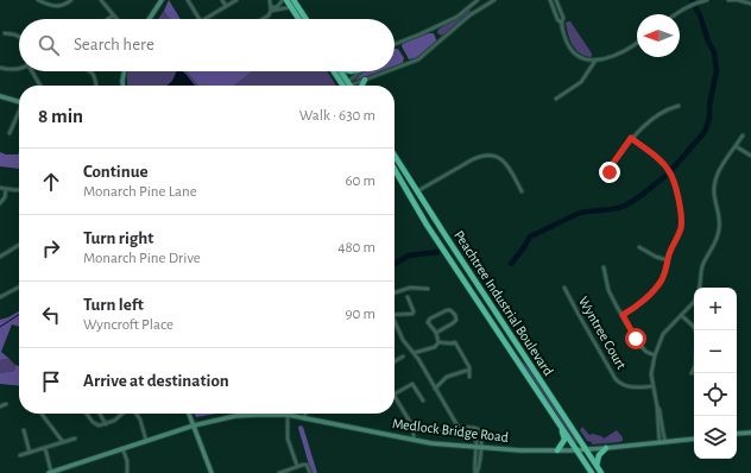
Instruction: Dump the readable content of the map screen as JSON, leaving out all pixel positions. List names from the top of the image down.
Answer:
{
  "streets": {
    "highway": ["Peachtree Industrial Boulevard"],
    "main road": ["Medlock Bridge Road"],
    "street": ["Wyntree Court"]
  },
  "crossings": [
    ["Peachtree Industrial Boulevard", "Medlock Bridge Road"]
  ],
  "north": "left",
  "page": {
    "search": "Search here",
    "heading": ["8 min", "Walk · 630 m"],
    "list": [
      ["Continue", "Monarch Pine Lane", "60 m"],
      ["Turn right", "Monarch Pine Drive", "480 m"],
      ["Turn left", "Wyncroft Place", "90 m"],
      "Arrive at destination"
    ],
    "map_buttons": ["+", "−"]
  }
}
